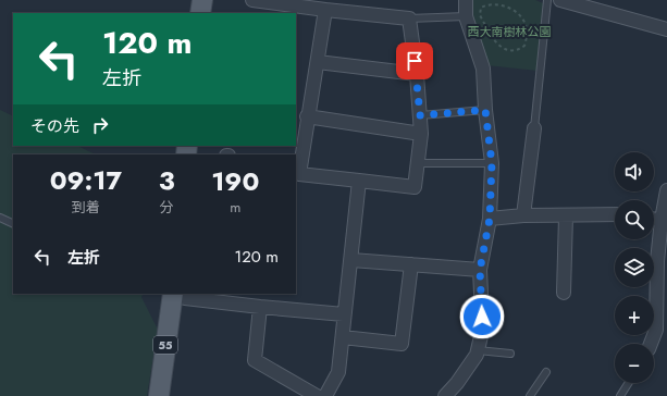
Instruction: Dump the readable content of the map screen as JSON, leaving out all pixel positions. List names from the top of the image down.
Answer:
{
  "streets": {
    "main road": ["55"]
  },
  "parks": ["西大南樹林公園"],
  "page": {
    "turn": ["120 m", "左折"],
    "then": "その先",
    "map_buttons": ["+", "−"],
    "eta": [
      "09:17",
      "到着",
      "3",
      "分",
      "190",
      "m"
    ],
    "list": [
      {
        "name": "左折",
        "value": "120 m"
      }
    ]
  }
}
